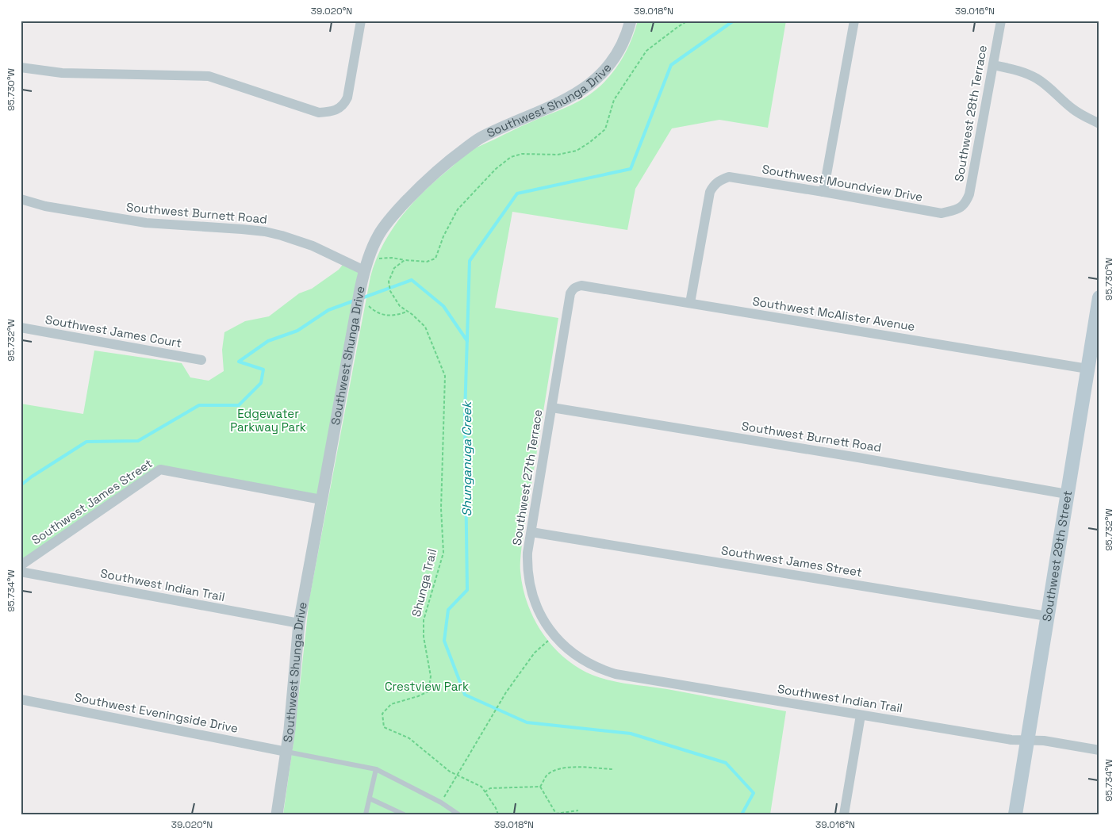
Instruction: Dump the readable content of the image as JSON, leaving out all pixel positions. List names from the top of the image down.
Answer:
{
  "streets": {
    "main road": ["Southwest 29th Street"],
    "street": [
      "Southwest Shunga Drive",
      "Southwest 28th Terrace",
      "Southwest Moundview Drive",
      "Southwest Burnett Road",
      "Southwest McAlister Avenue",
      "Southwest James Court",
      "Southwest 27th Terrace",
      "Southwest James Street",
      "Southwest Indian Trail",
      "Southwest Eveningside Drive"
    ],
    "path": ["Shunga Trail"]
  },
  "crossings": [
    ["Southwest Shunga Drive", "Southwest Burnett Road"],
    ["Southwest Shunga Drive", "Southwest James Street"],
    ["Southwest Shunga Drive", "Southwest Indian Trail"],
    ["Southwest Shunga Drive", "Southwest Eveningside Drive"],
    ["Southwest 28th Terrace", "Southwest Moundview Drive"],
    ["Southwest Moundview Drive", "Southwest McAlister Avenue"],
    ["Southwest Burnett Road", "Southwest 27th Terrace"],
    ["Southwest Burnett Road", "Southwest 29th Street"],
    ["Southwest McAlister Avenue", "Southwest 27th Terrace"],
    ["Southwest McAlister Avenue", "Southwest 29th Street"],
    ["Southwest 27th Terrace", "Southwest James Street"],
    ["Southwest 27th Terrace", "Southwest Indian Trail"],
    ["Southwest James Street", "Southwest 29th Street"],
    ["Southwest 29th Street", "Southwest Indian Trail"]
  ],
  "water": ["Shunganuga Creek"],
  "parks": ["Edgewater Parkway Park", "Crestview Park"],
  "coordinates": [
    "39.020°N",
    "39.018°N",
    "39.016°N",
    "95.730°W",
    "95.732°W",
    "95.734°W"
  ]
}
